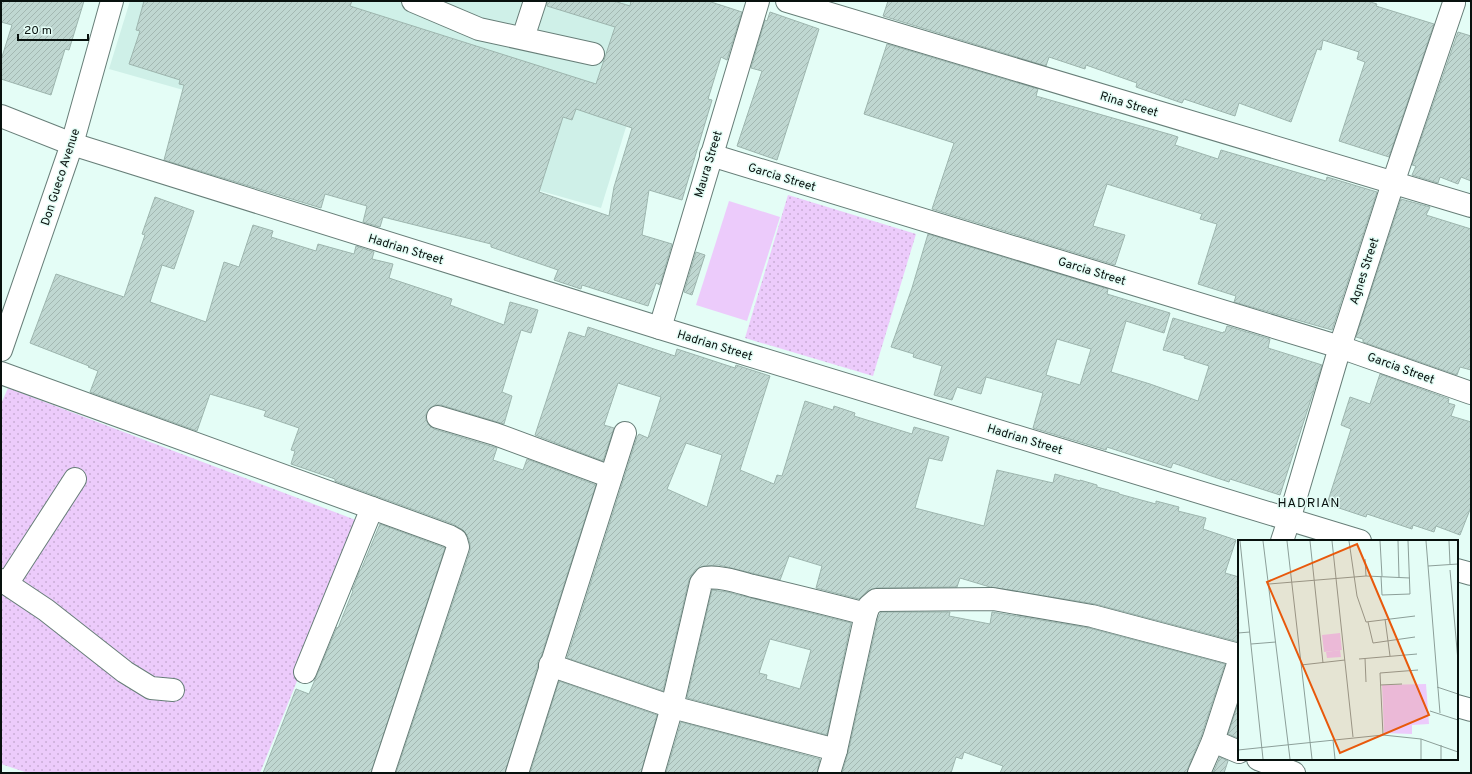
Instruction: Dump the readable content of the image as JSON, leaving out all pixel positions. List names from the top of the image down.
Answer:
{
  "streets": {
    "street": [
      "Rina Street",
      "Maura Street",
      "Don Gueco Avenue",
      "Garcia Street",
      "Hadrian Street",
      "Agnes Street"
    ]
  },
  "crossings": [
    ["Rina Street", "Agnes Street"],
    ["Maura Street", "Garcia Street"],
    ["Maura Street", "Hadrian Street"],
    ["Don Gueco Avenue", "Hadrian Street"],
    ["Garcia Street", "Agnes Street"],
    ["Hadrian Street", "Agnes Street"]
  ],
  "districts": ["HADRIAN"],
  "scale_bar": "20 m"
}
